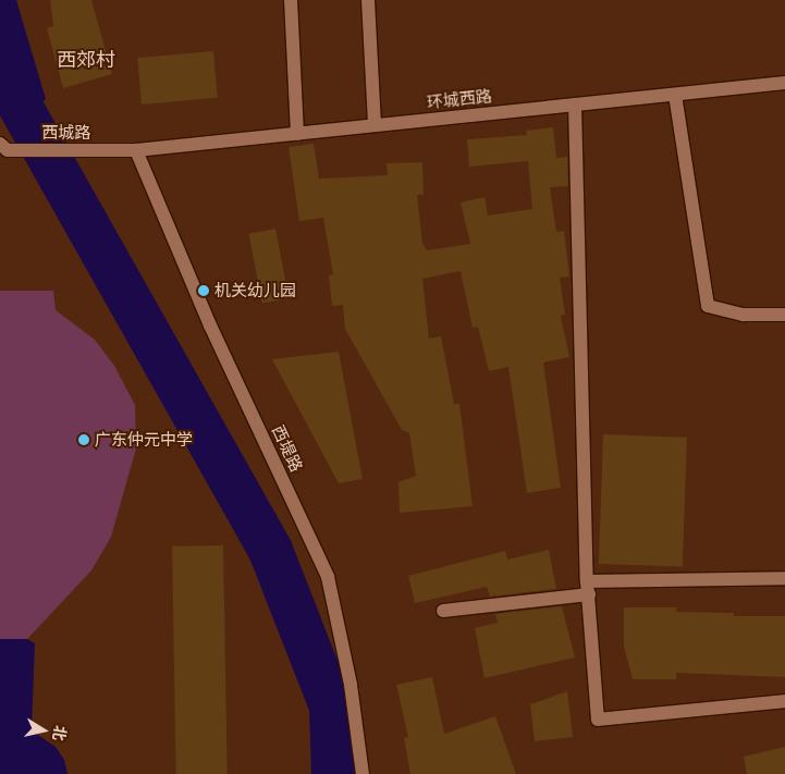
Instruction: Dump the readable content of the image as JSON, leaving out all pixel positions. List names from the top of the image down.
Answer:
{
  "streets": {
    "street": ["环城西路", "西城路", "西堤路"]
  },
  "crossings": [
    ["环城西路", "西城路"],
    ["环城西路", "西堤路"],
    ["西城路", "西堤路"]
  ],
  "districts": ["西郊村"],
  "places": ["机关幼儿园", "广东仲元中学"],
  "north": "right"
}
